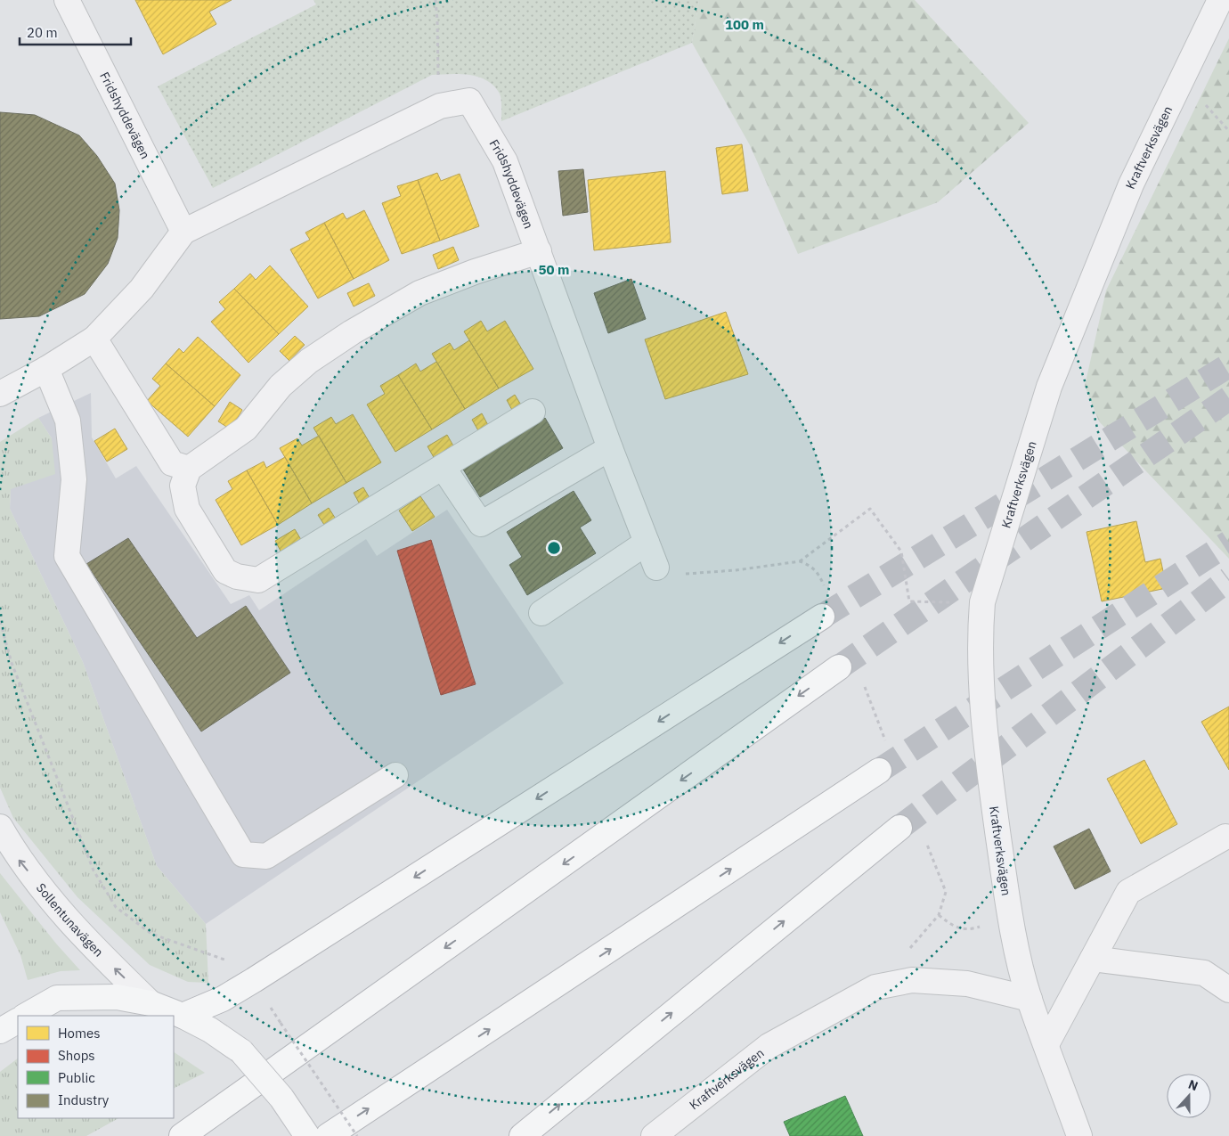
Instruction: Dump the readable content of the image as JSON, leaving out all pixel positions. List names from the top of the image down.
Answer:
{
  "streets": {
    "street": ["Fridshyddevägen", "Kraftverksvägen", "Sollentunavägen"]
  },
  "one_way": ["Sollentunavägen"],
  "legend": [
    "Homes",
    "Shops",
    "Public",
    "Industry"
  ],
  "scale_bar": "20 m",
  "north": "top",
  "rings": ["100 m", "50 m"]
}
